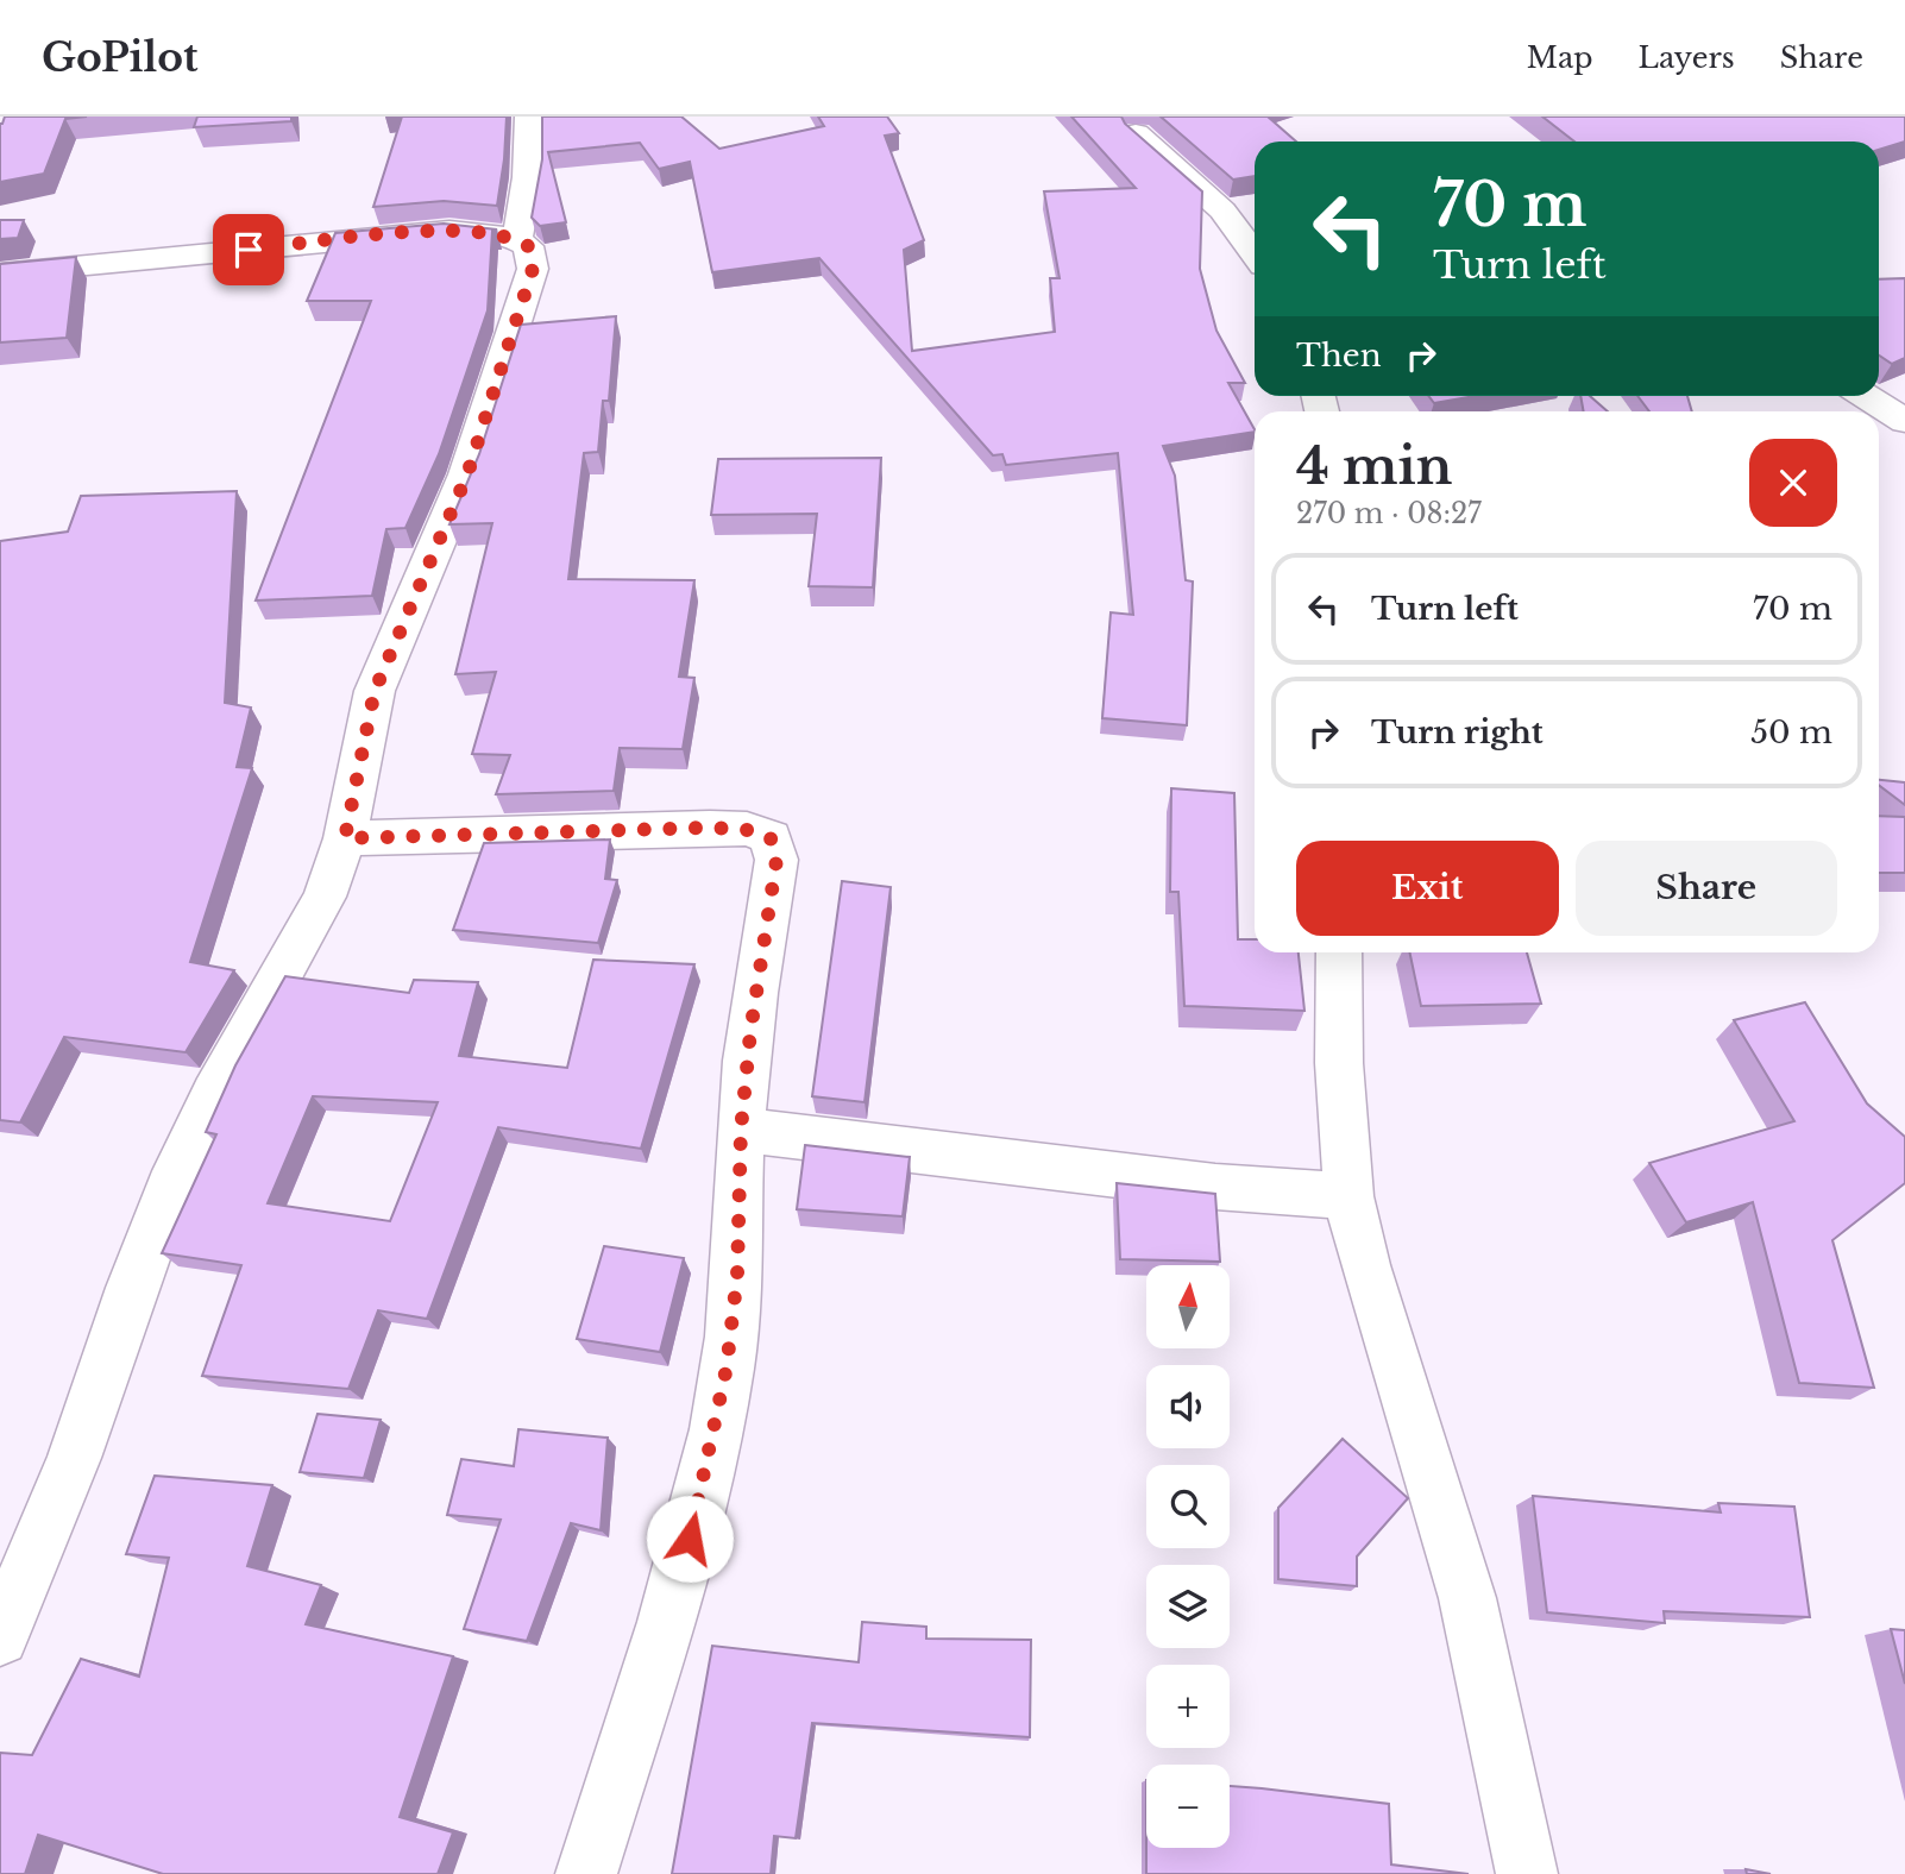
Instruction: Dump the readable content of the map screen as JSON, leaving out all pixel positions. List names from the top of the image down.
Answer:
{
  "north": "top",
  "page": {
    "header": "GoPilot",
    "nav": ["Map", "Layers", "Share"],
    "turn": ["70 m", "Turn left"],
    "then": "Then",
    "heading": ["4 min", "270 m · 08:27"],
    "list": [
      {
        "name": "Turn left",
        "value": "70 m"
      },
      {
        "name": "Turn right",
        "value": "50 m"
      }
    ],
    "buttons": ["Exit", "Share"],
    "map_buttons": ["+", "−"]
  }
}
